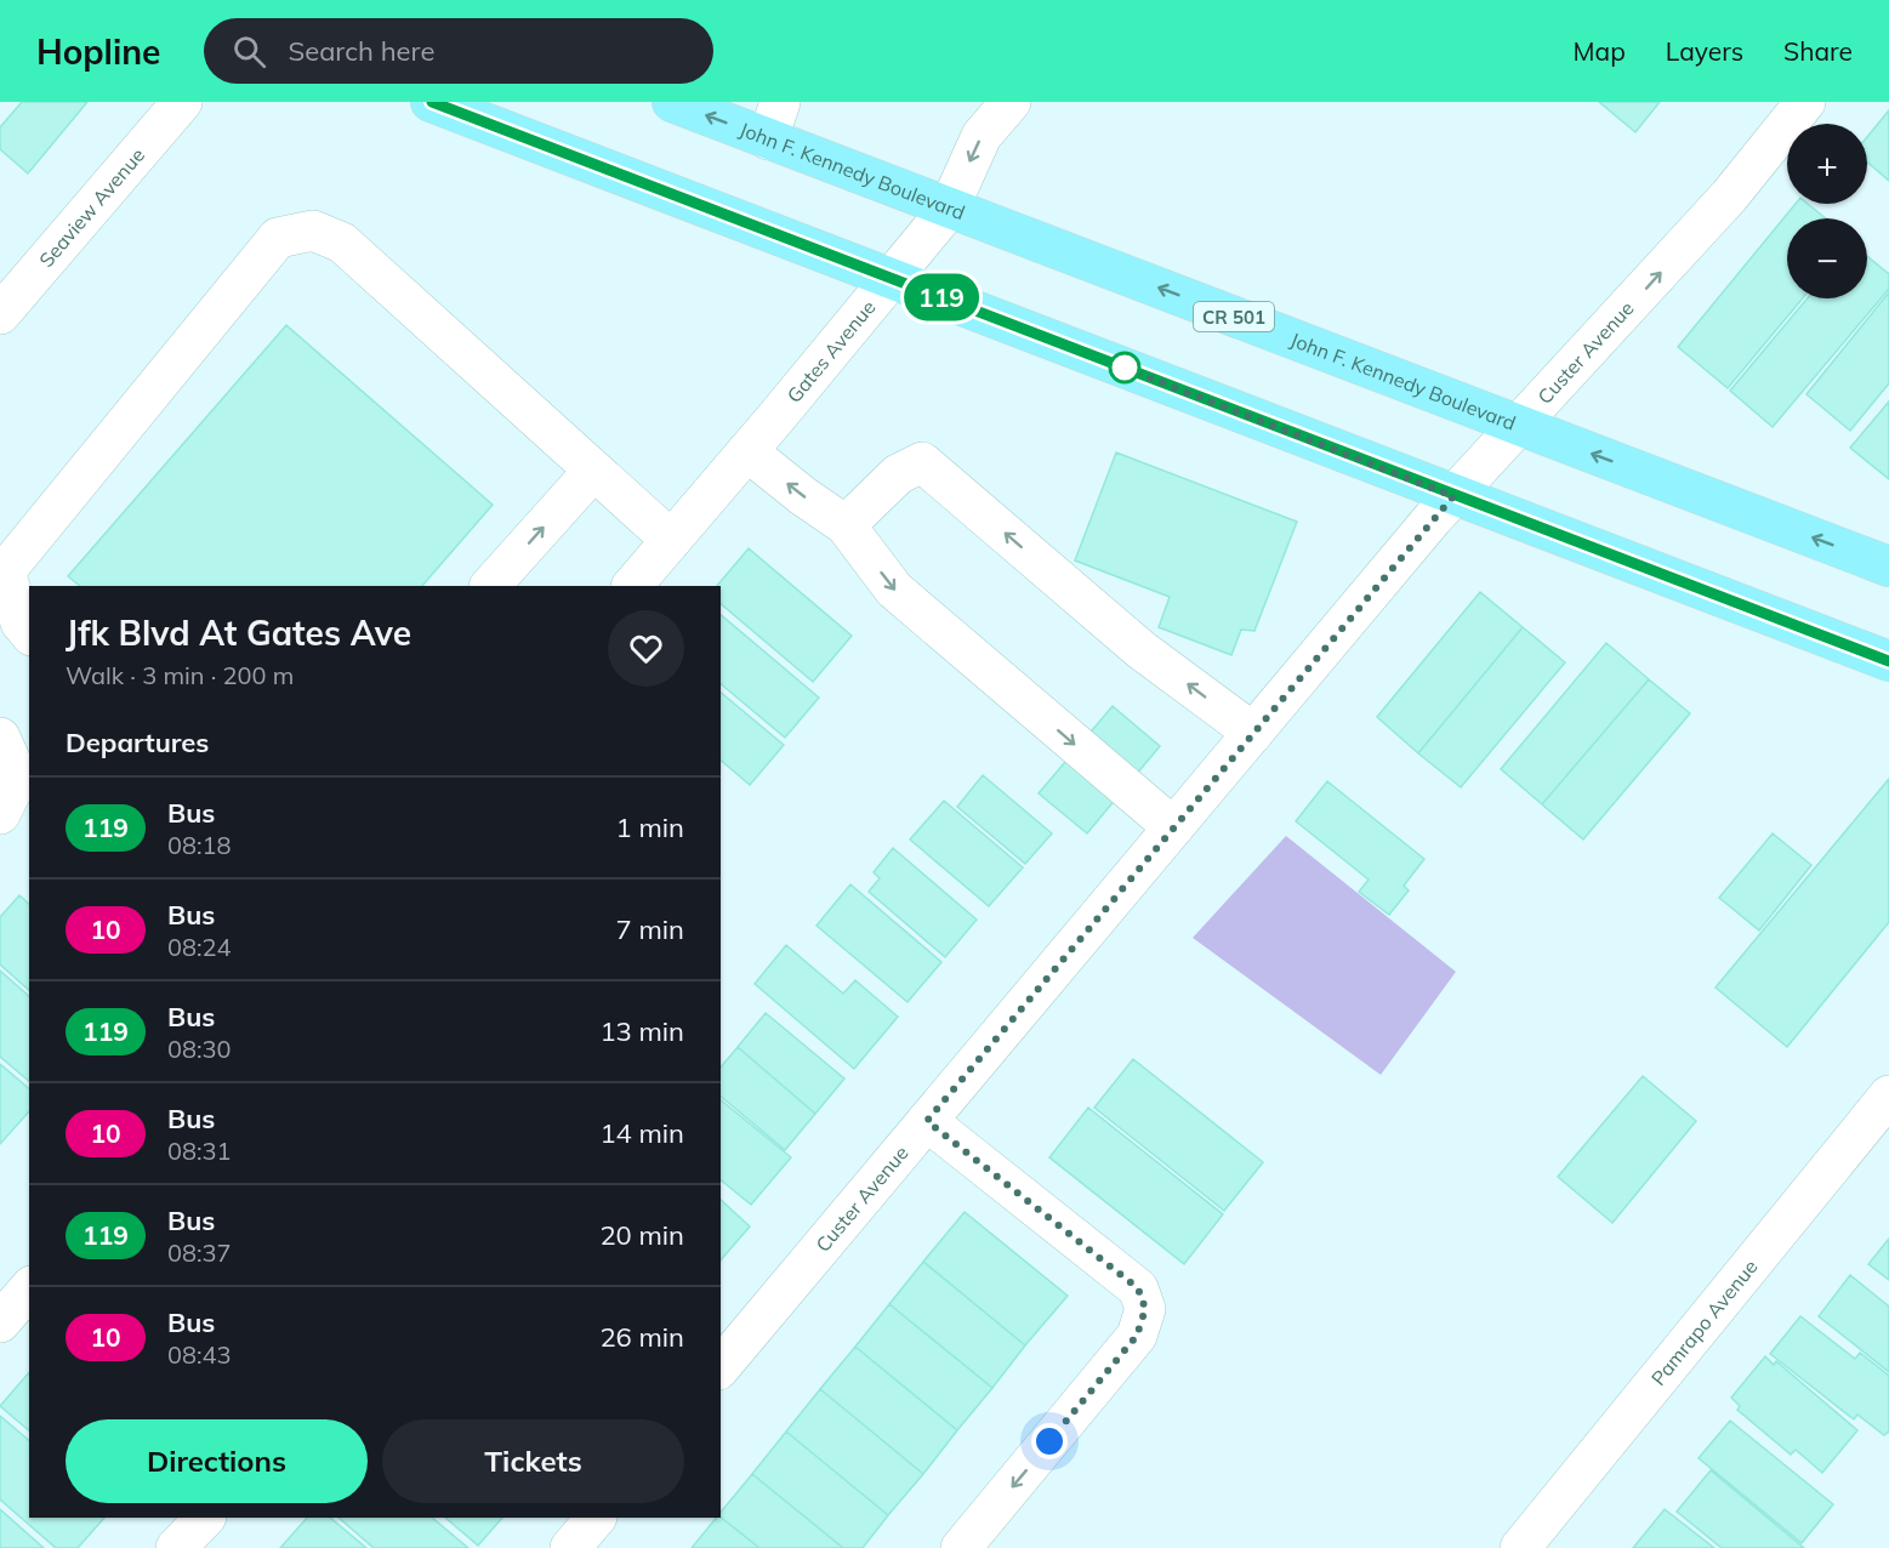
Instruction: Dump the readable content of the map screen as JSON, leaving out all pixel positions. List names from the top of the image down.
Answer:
{
  "streets": {
    "main road": ["John F. Kennedy Boulevard", "CR 501"],
    "street": [
      "Seaview Avenue",
      "Gates Avenue",
      "Custer Avenue",
      "Pamrapo Avenue"
    ]
  },
  "crossings": [
    ["John F. Kennedy Boulevard", "Gates Avenue"],
    ["John F. Kennedy Boulevard", "Custer Avenue"]
  ],
  "lines": ["bus line 119"],
  "page": {
    "header": "Hopline",
    "search": "Search here",
    "nav": ["Map", "Layers", "Share"],
    "on_map": "119",
    "map_buttons": ["+", "−"],
    "heading": [
      ["Jfk Blvd At Gates Ave", "Walk · 3 min · 200 m"],
      "Departures"
    ],
    "list": [
      {
        "mark": "119",
        "name": "Bus",
        "note": "08:18",
        "value": "1 min"
      },
      {
        "mark": "10",
        "name": "Bus",
        "note": "08:24",
        "value": "7 min"
      },
      {
        "mark": "119",
        "name": "Bus",
        "note": "08:30",
        "value": "13 min"
      },
      {
        "mark": "10",
        "name": "Bus",
        "note": "08:31",
        "value": "14 min"
      },
      {
        "mark": "119",
        "name": "Bus",
        "note": "08:37",
        "value": "20 min"
      },
      {
        "mark": "10",
        "name": "Bus",
        "note": "08:43",
        "value": "26 min"
      }
    ],
    "buttons": ["Directions", "Tickets"]
  }
}
